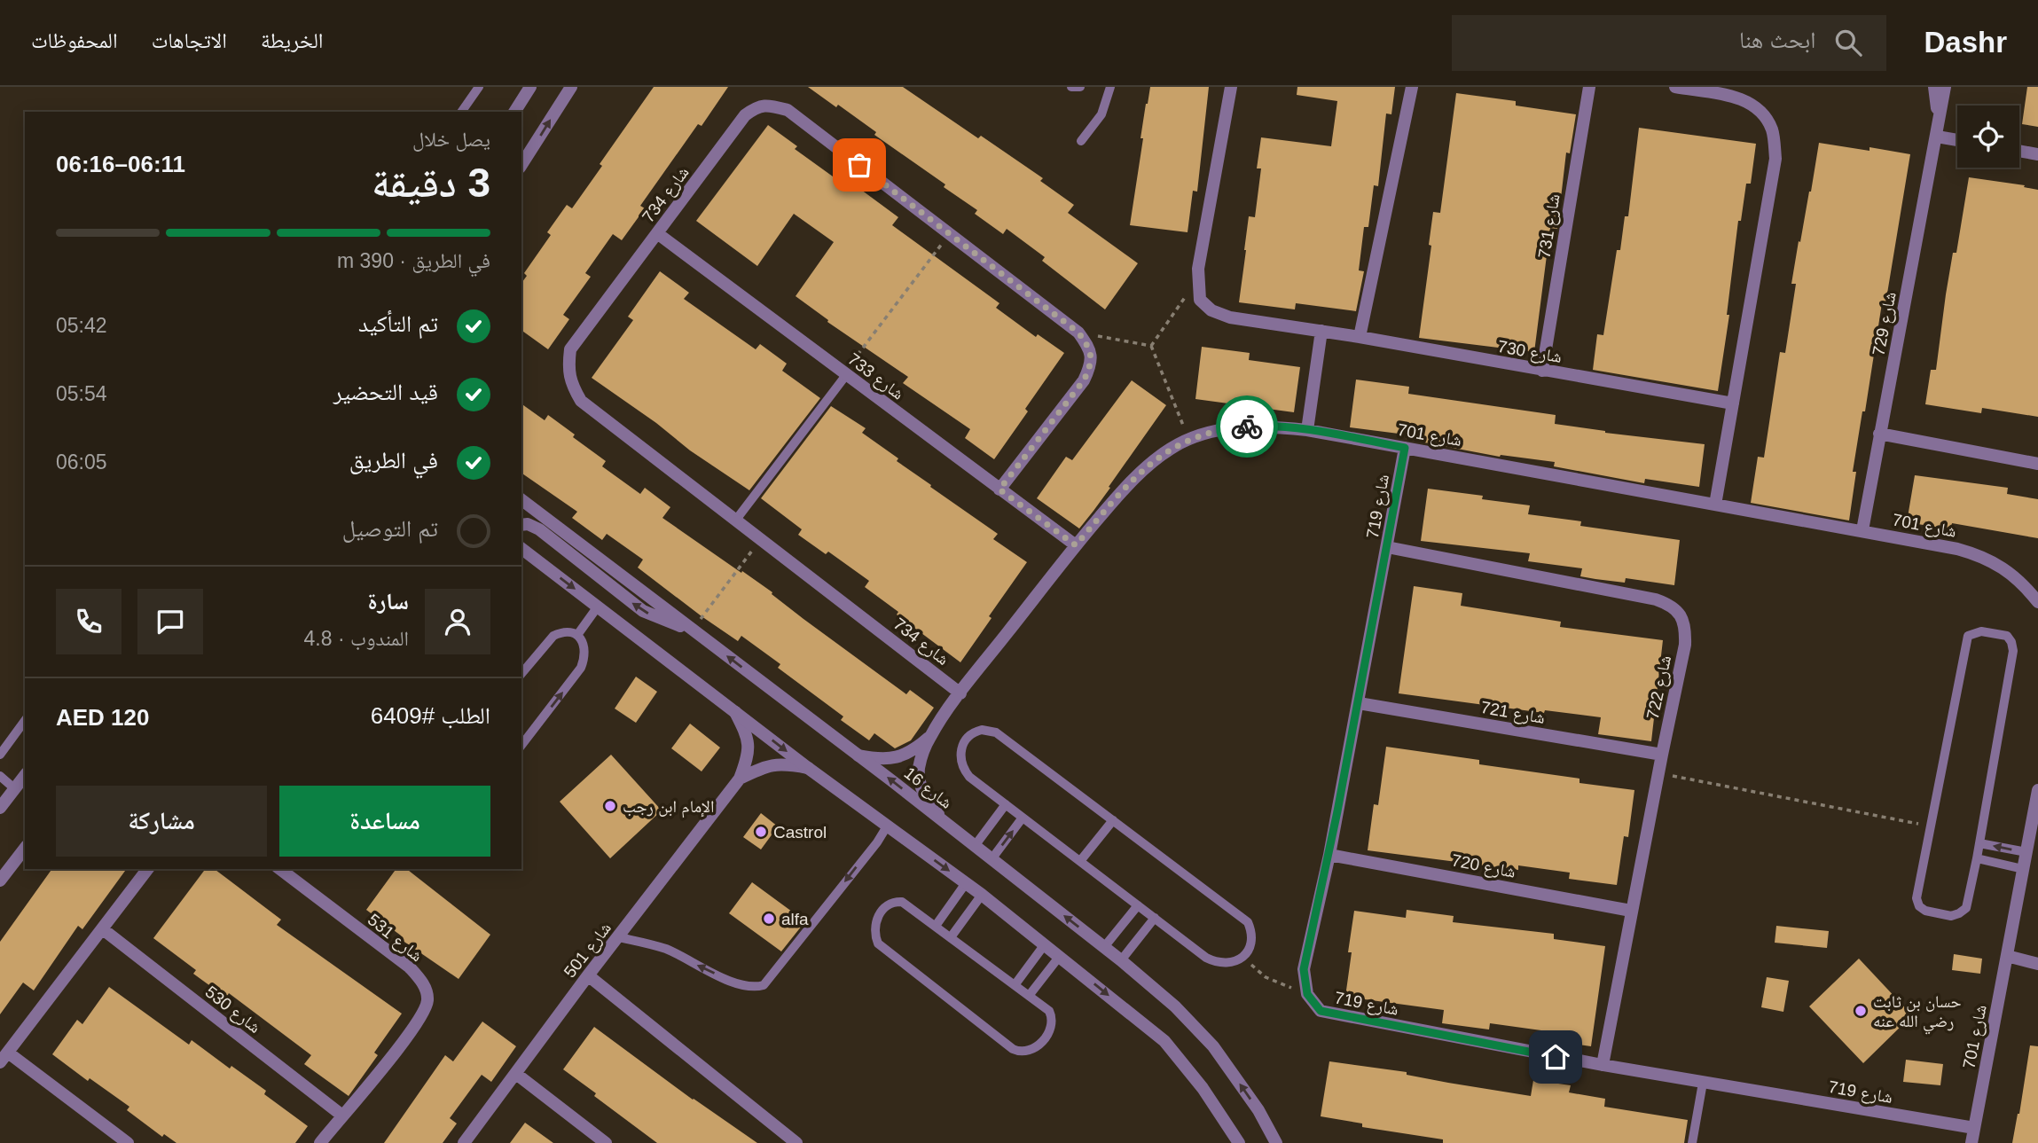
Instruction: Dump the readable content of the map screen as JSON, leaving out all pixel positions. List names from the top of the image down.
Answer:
{
  "streets": {
    "street": [
      "شارع 734",
      "شارع 731",
      "شارع 729",
      "شارع 730",
      "شارع 733",
      "شارع 701",
      "شارع 719",
      "شارع 722",
      "شارع 721",
      "شارع 16",
      "شارع 720",
      "شارع 531",
      "شارع 501",
      "شارع 530"
    ]
  },
  "crossings": [
    ["شارع 734", "شارع 733"],
    ["شارع 734", "شارع 701"],
    ["شارع 731", "شارع 730"],
    ["شارع 729", "شارع 701"],
    ["شارع 733", "شارع 701"],
    ["شارع 701", "شارع 719"],
    ["شارع 701", "شارع 16"],
    ["شارع 719", "شارع 722"],
    ["شارع 719", "شارع 721"],
    ["شارع 719", "شارع 720"],
    ["شارع 722", "شارع 721"],
    ["شارع 722", "شارع 720"],
    ["شارع 531", "شارع 530"]
  ],
  "places": [
    "الإمام ابن رجب",
    "Castrol",
    "alfa",
    "حسان بن ثابت رضي الله عنه"
  ],
  "page": {
    "header": "Dashr",
    "search": "ابحث هنا",
    "nav": ["الخريطة", "الاتجاهات", "المحفوظات"],
    "heading": ["3 دقيقة", "يصل خلال", "06:11–06:16"],
    "panel": [
      "سارة",
      "المندوب · 4.8",
      "الطلب #6409",
      "AED 120"
    ],
    "bar": "في الطريق · 390 m",
    "list": [
      ["تم التأكيد", "05:42"],
      ["قيد التحضير", "05:54"],
      ["في الطريق", "06:05"],
      "تم التوصيل"
    ],
    "buttons": ["مساعدة", "مشاركة"]
  }
}
